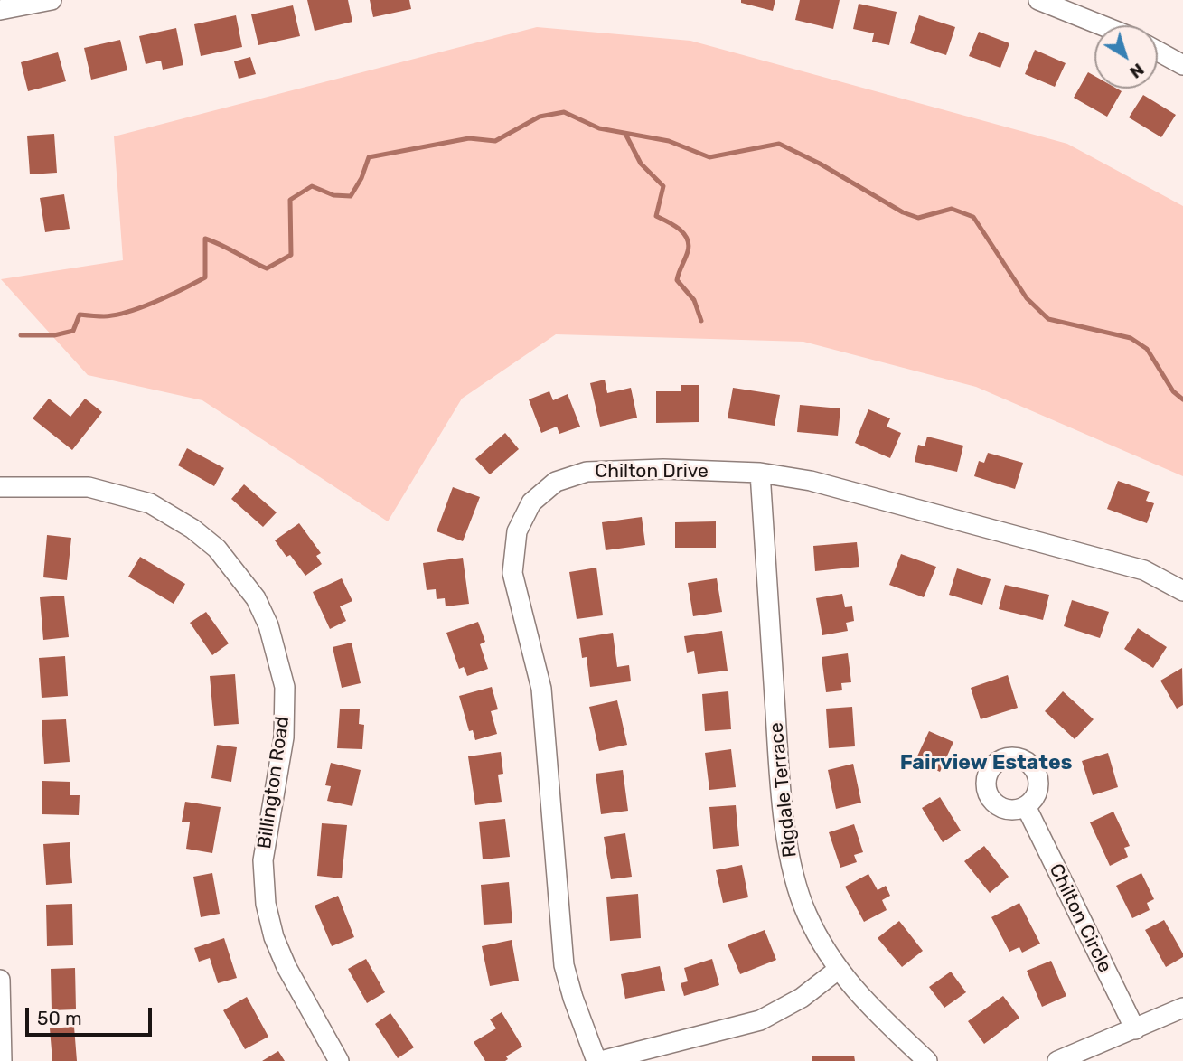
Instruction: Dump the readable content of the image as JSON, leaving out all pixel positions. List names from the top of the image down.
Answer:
{
  "streets": {
    "street": [
      "Chilton Drive",
      "Billington Road",
      "Rigdale Terrace",
      "Chilton Circle"
    ]
  },
  "crossings": [
    ["Chilton Drive", "Rigdale Terrace"]
  ],
  "districts": ["Fairview Estates"],
  "scale_bar": "50 m",
  "north": "bottom right"
}
